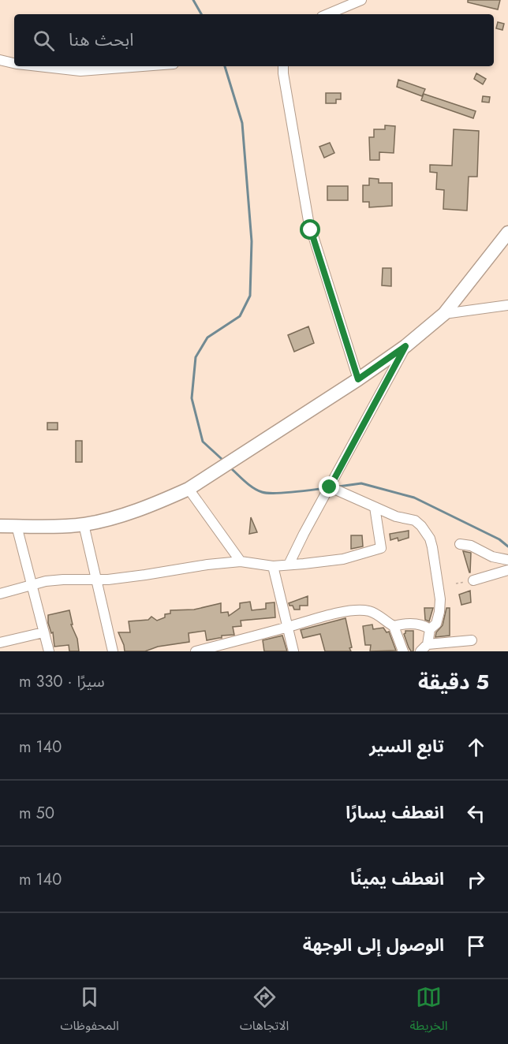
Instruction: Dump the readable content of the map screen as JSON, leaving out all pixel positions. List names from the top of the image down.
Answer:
{
  "page": {
    "search": "ابحث هنا",
    "heading": ["5 دقيقة", "سيرًا · 330 m"],
    "list": [
      ["تابع السير", "140 m"],
      ["انعطف يسارًا", "50 m"],
      ["انعطف يمينًا", "140 m"],
      "الوصول إلى الوجهة"
    ],
    "nav": ["الخريطة", "الاتجاهات", "المحفوظات"]
  }
}
